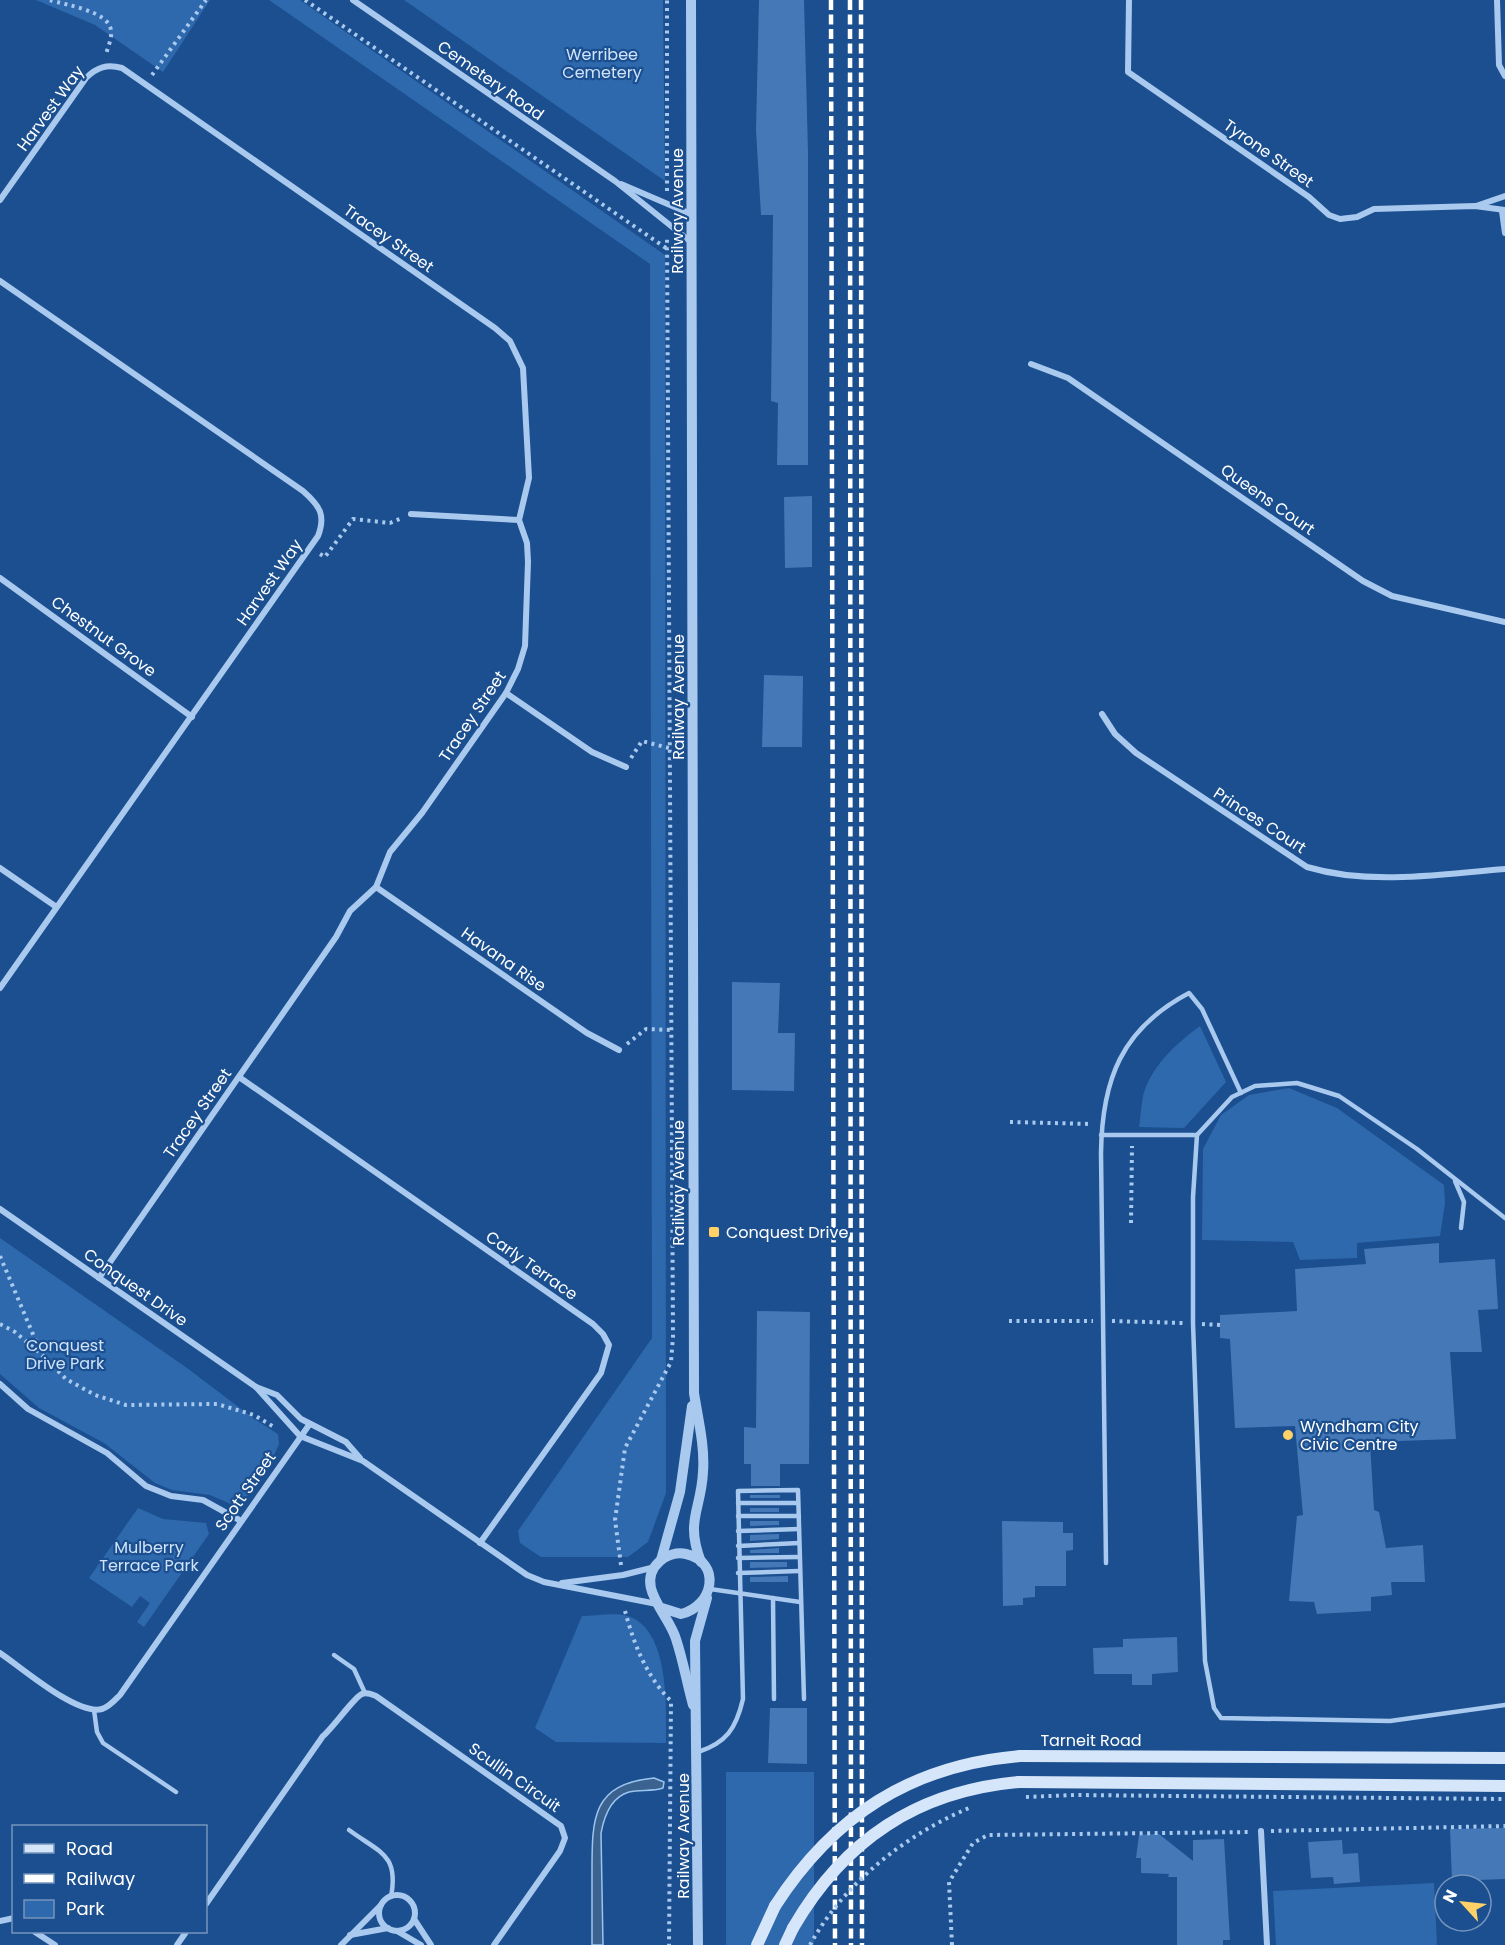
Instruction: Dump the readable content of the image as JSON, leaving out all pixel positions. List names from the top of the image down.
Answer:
{
  "streets": {
    "main road": ["Tarneit Road"],
    "street": [
      "Cemetery Road",
      "Harvest Way",
      "Tyrone Street",
      "Railway Avenue",
      "Tracey Street",
      "Queens Court",
      "Chestnut Grove",
      "Princes Court",
      "Havana Rise",
      "Carly Terrace",
      "Conquest Drive",
      "Scott Street",
      "Scullin Circuit"
    ]
  },
  "crossings": [
    ["Cemetery Road", "Railway Avenue"],
    ["Harvest Way", "Tracey Street"],
    ["Harvest Way", "Chestnut Grove"],
    ["Railway Avenue", "Conquest Drive"],
    ["Tracey Street", "Havana Rise"],
    ["Tracey Street", "Carly Terrace"],
    ["Tracey Street", "Conquest Drive"],
    ["Carly Terrace", "Conquest Drive"],
    ["Conquest Drive", "Scott Street"]
  ],
  "parks": ["Werribee Cemetery", "Conquest Drive Park", "Mulberry Terrace Park"],
  "places": {
    "transit": ["Conquest Drive"],
    "other": ["Wyndham City Civic Centre"]
  },
  "legend": ["Road", "Railway", "Park"],
  "north": "top left"
}
